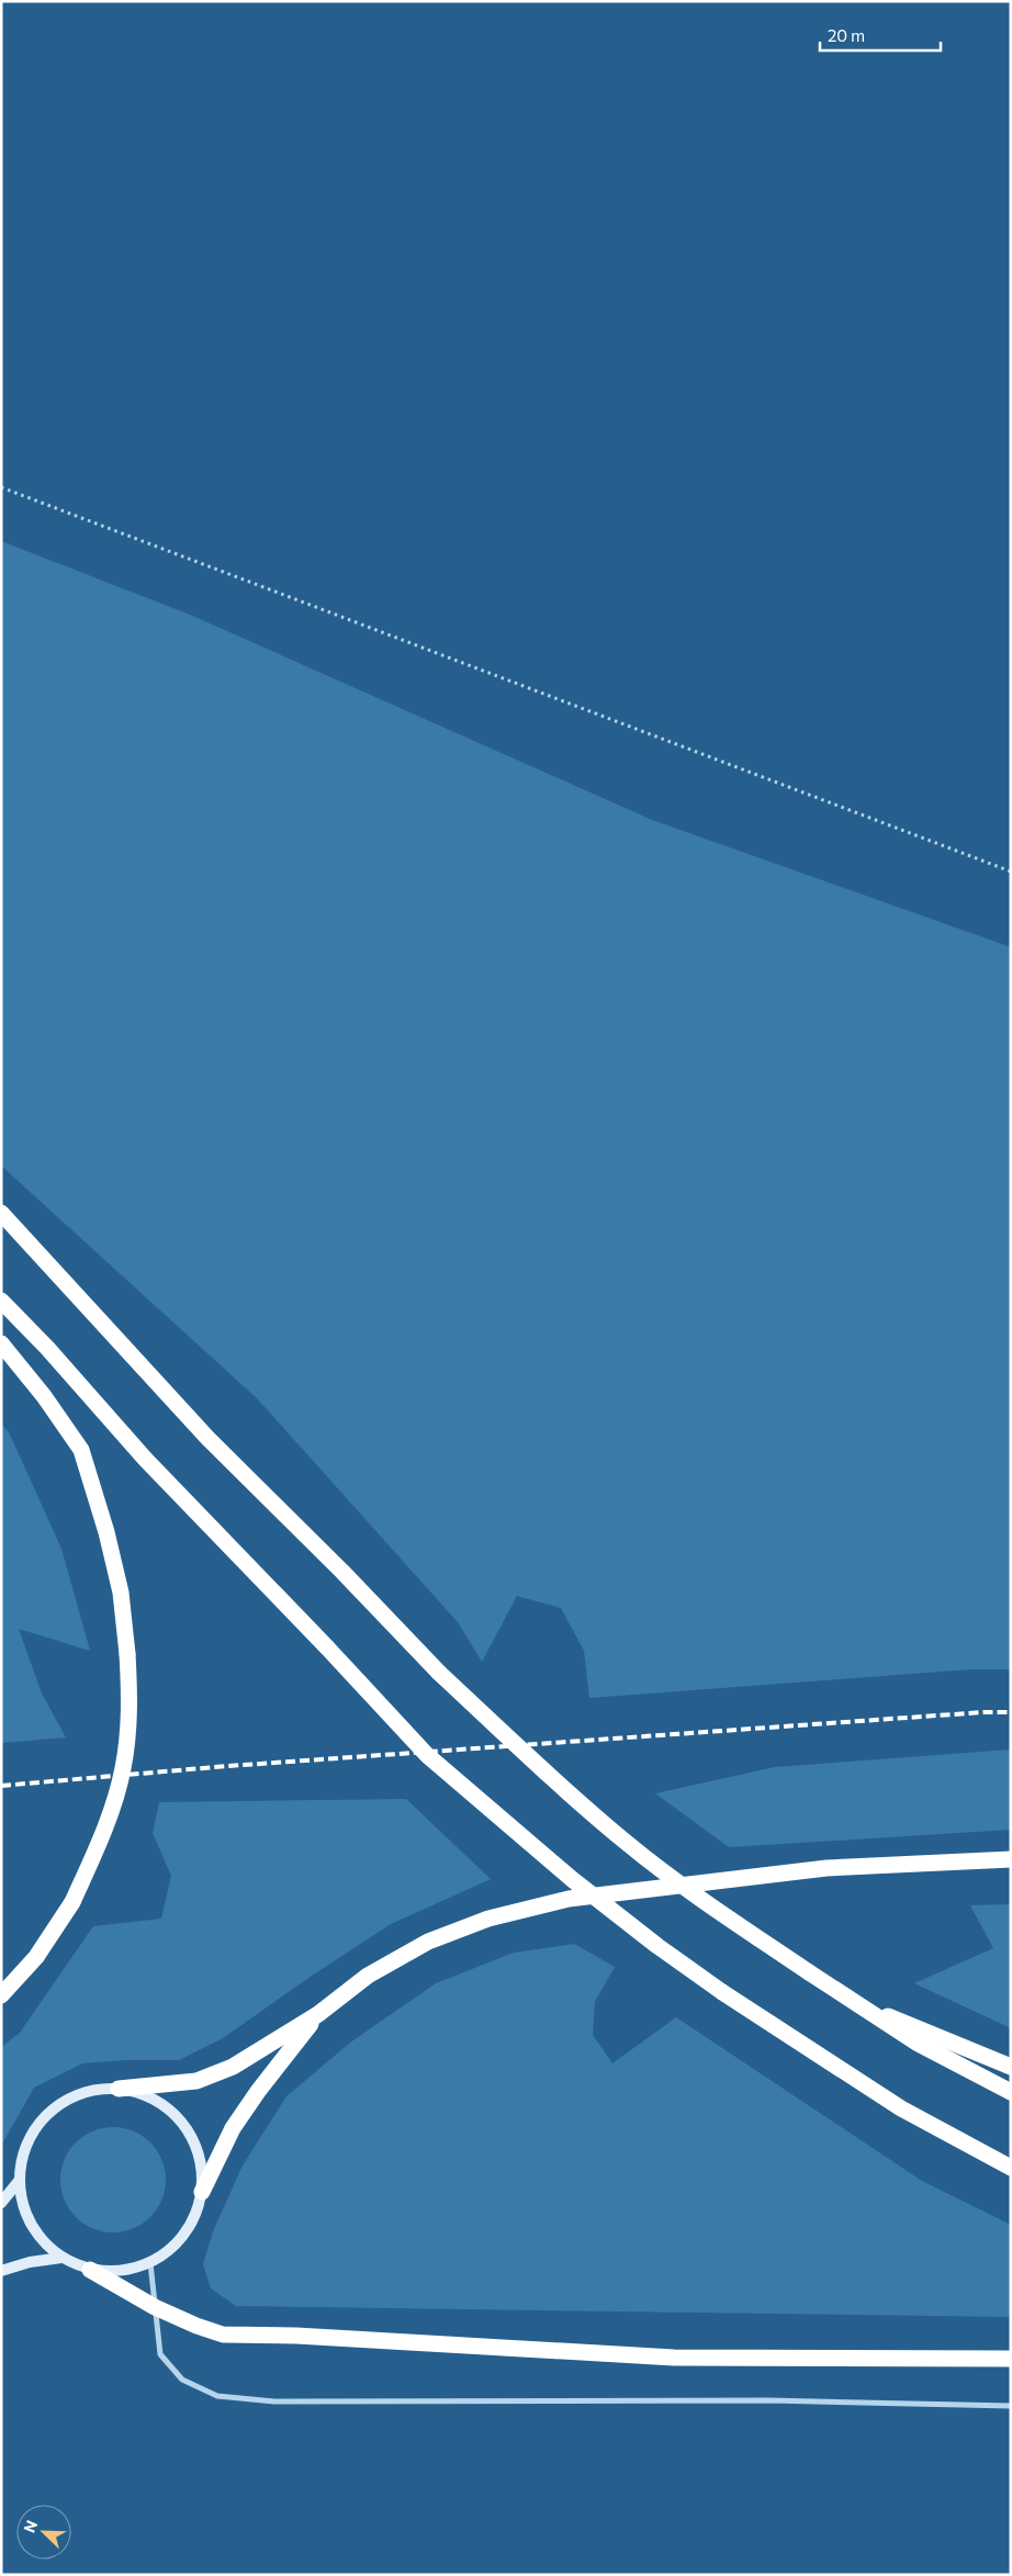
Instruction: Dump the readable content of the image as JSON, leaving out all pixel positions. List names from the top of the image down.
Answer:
{
  "scale_bar": "20 m",
  "north": "top left"
}
